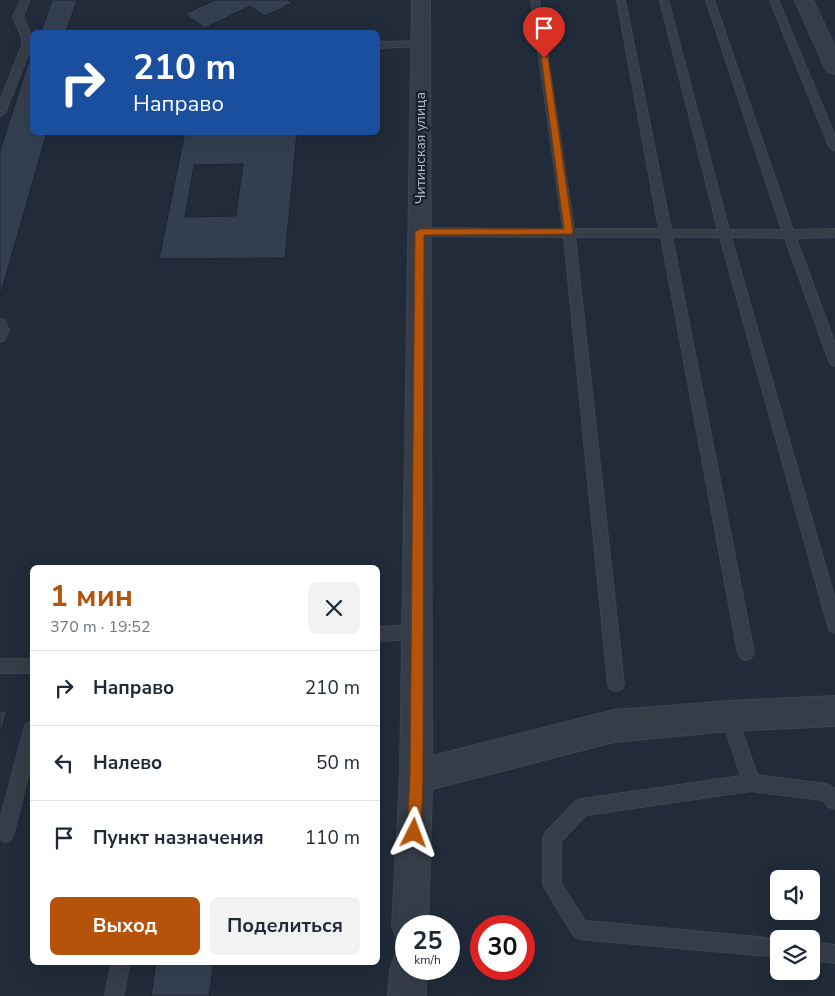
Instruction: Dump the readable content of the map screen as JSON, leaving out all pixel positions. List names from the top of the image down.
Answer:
{
  "streets": {
    "street": ["Читинская улица"]
  },
  "page": {
    "turn": ["210 m", "Направо"],
    "heading": ["1 мин", "370 m · 19:52"],
    "list": [
      {
        "name": "Направо",
        "value": "210 m"
      },
      {
        "name": "Налево",
        "value": "50 m"
      },
      {
        "name": "Пункт назначения",
        "value": "110 m"
      }
    ],
    "buttons": ["Выход", "Поделиться"],
    "speed": "25 km/h",
    "limit": "30"
  }
}
